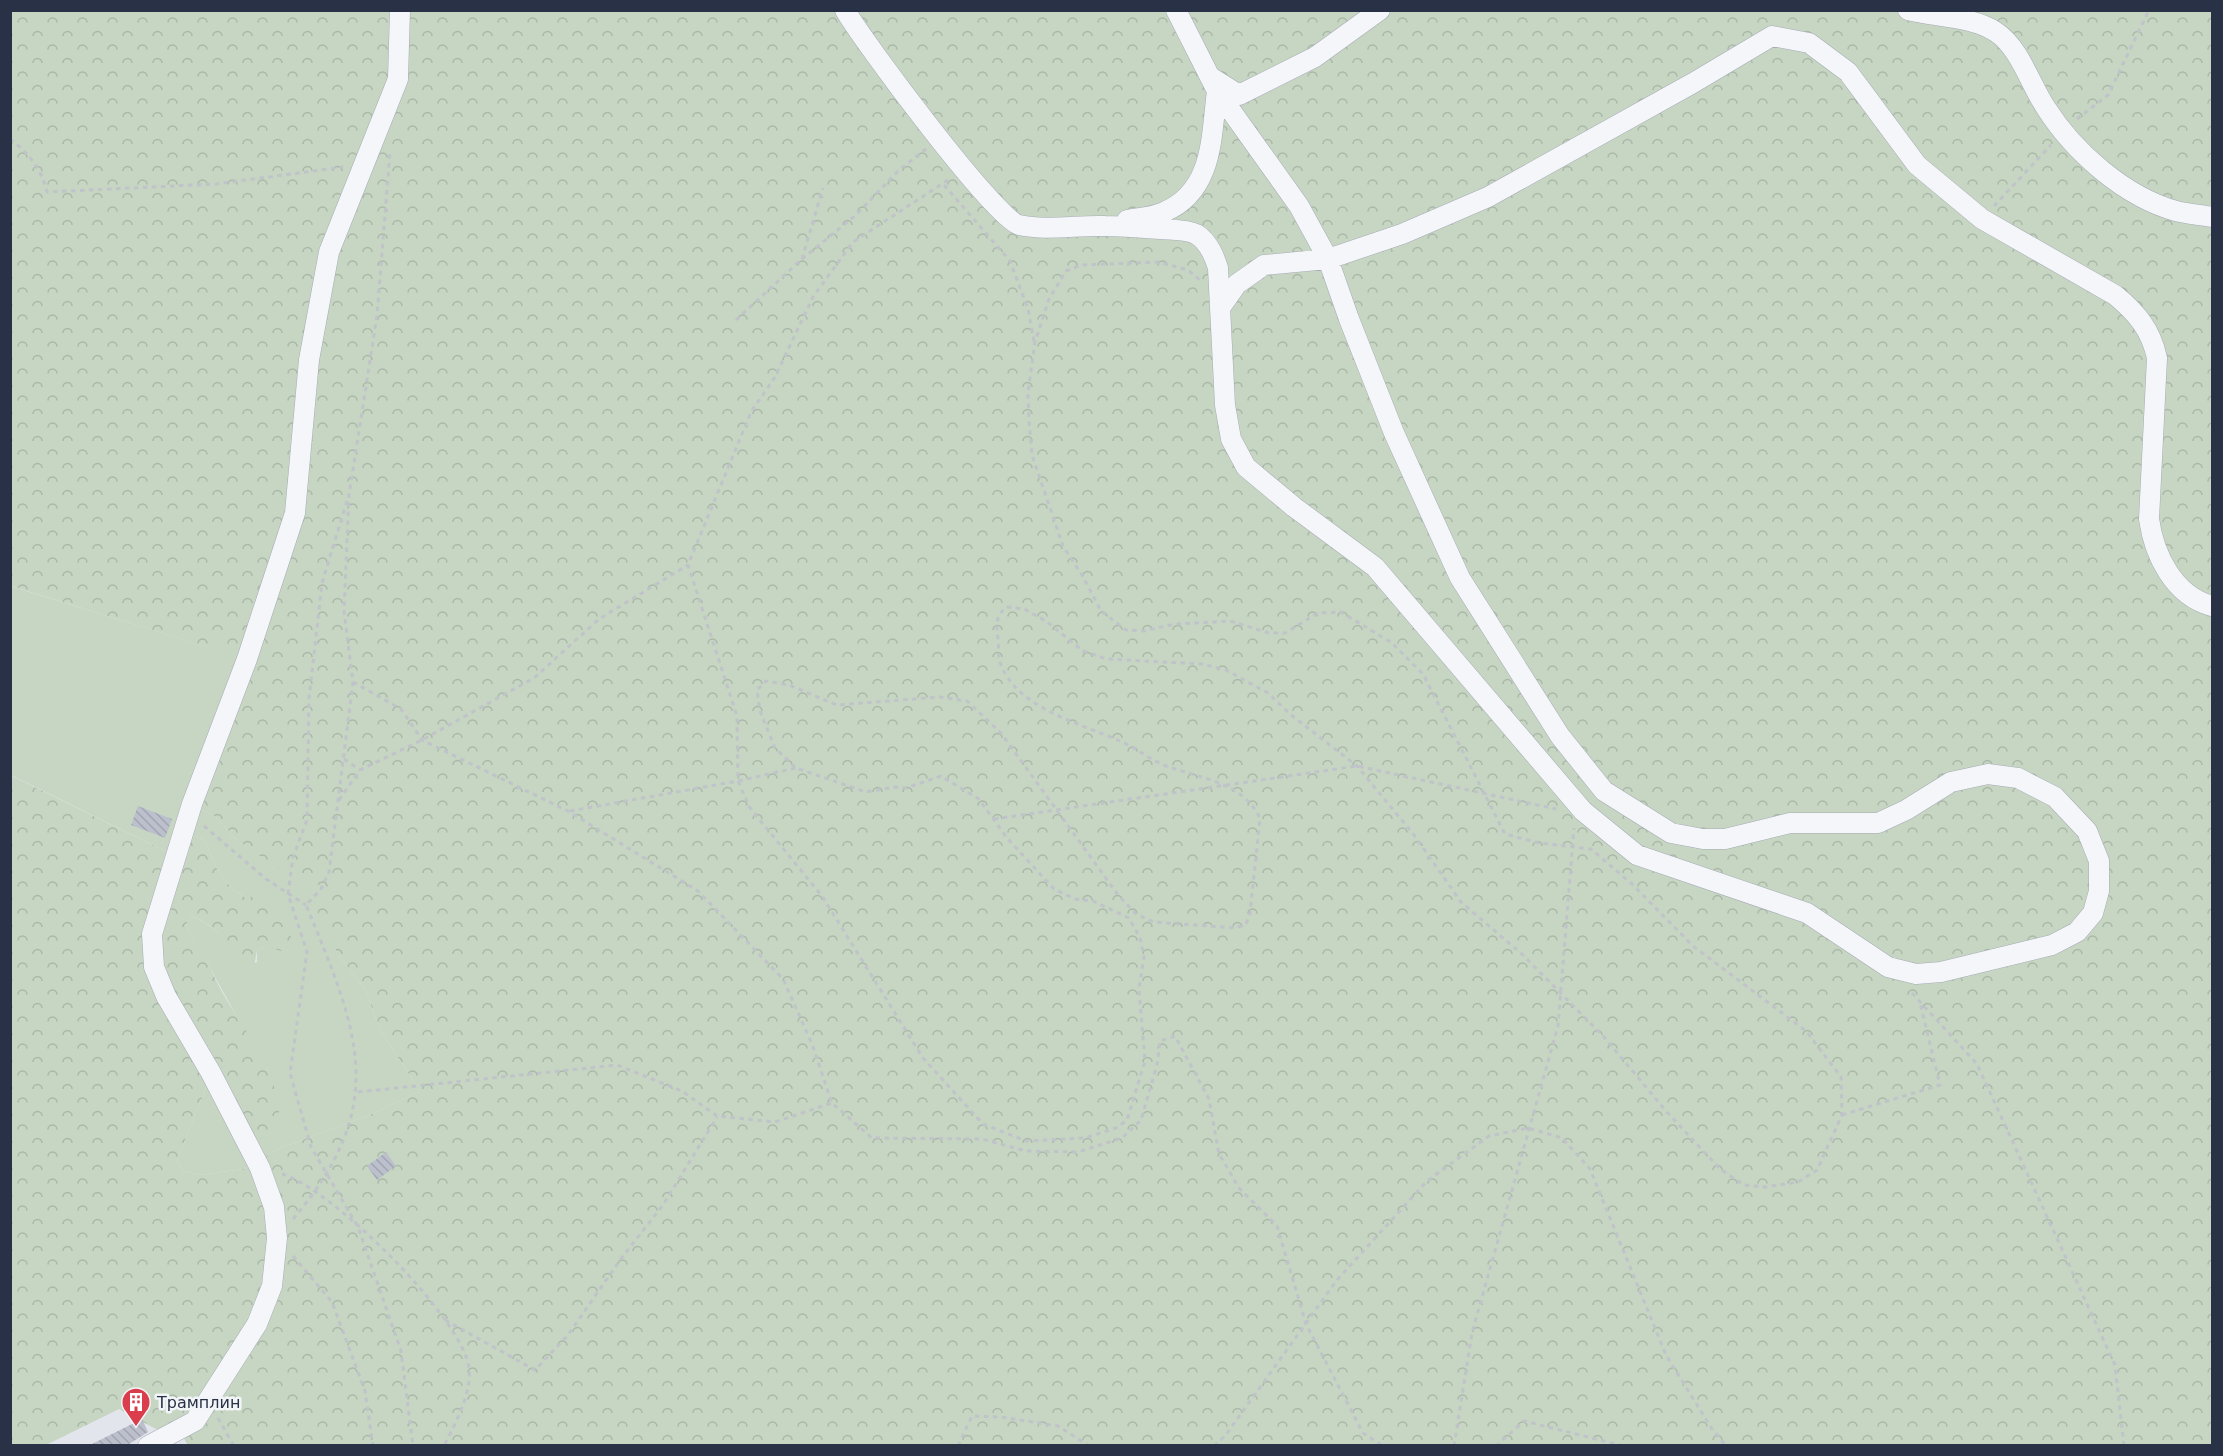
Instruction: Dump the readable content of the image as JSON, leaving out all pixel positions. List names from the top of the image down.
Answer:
{
  "places": {
    "building": ["Трамплин"]
  }
}
